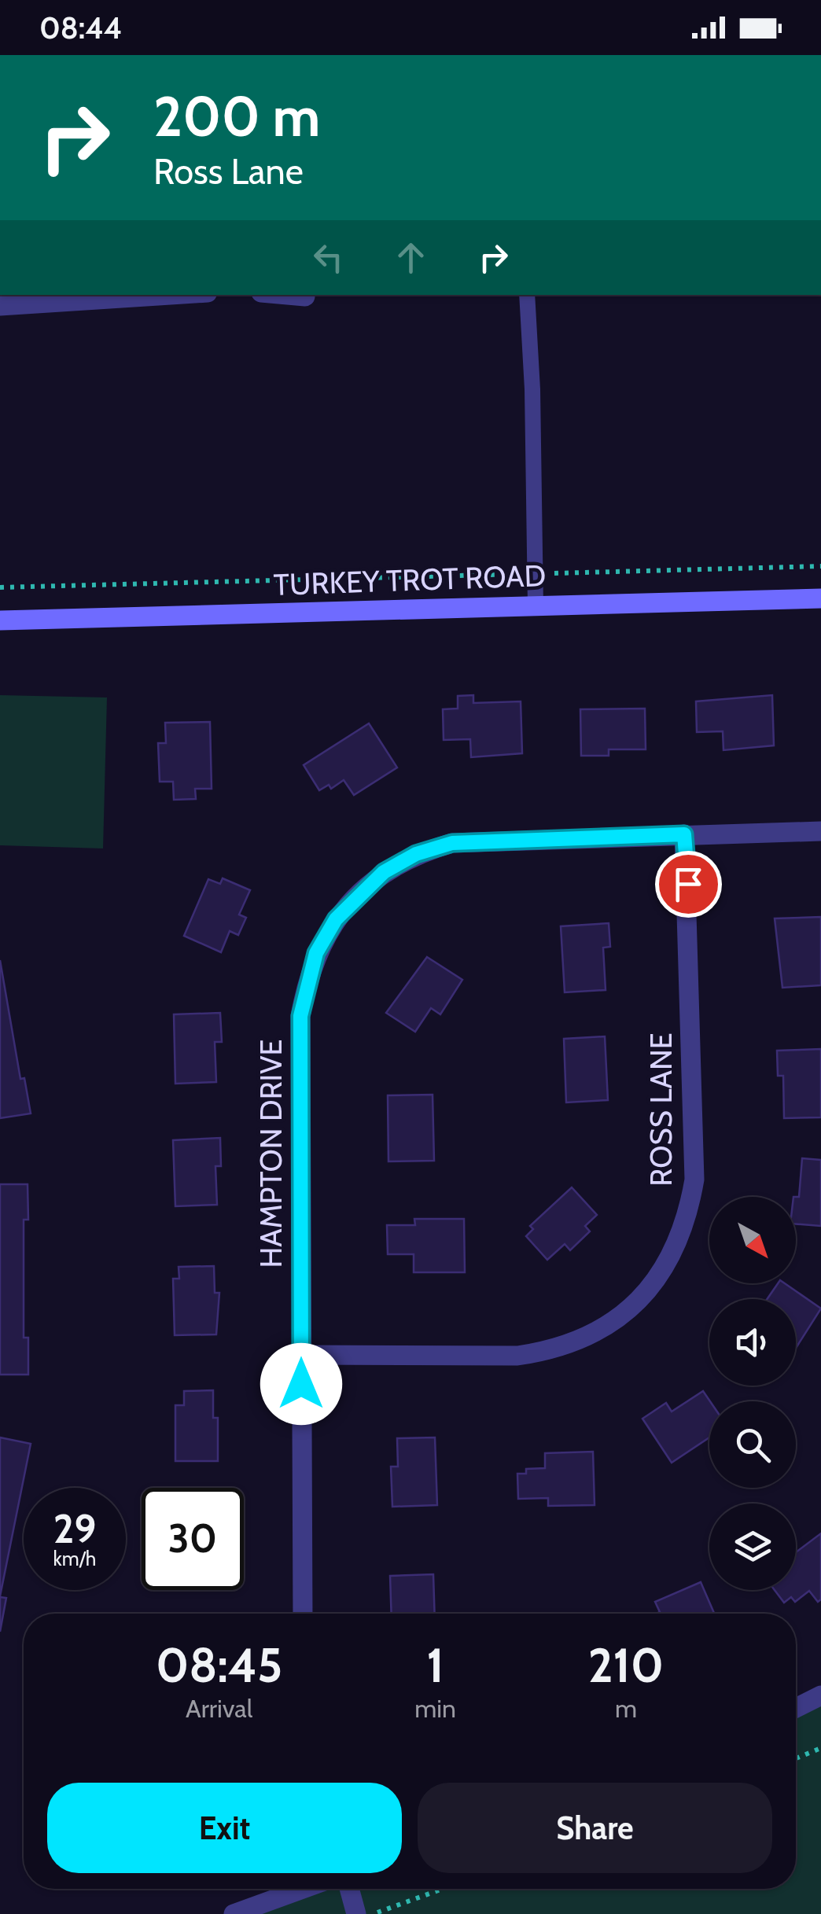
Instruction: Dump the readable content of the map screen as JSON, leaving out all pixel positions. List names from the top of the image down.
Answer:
{
  "streets": {
    "street": ["TURKEY TROT ROAD", "ROSS LANE", "HAMPTON DRIVE"]
  },
  "crossings": [
    ["ROSS LANE", "HAMPTON DRIVE"]
  ],
  "north": "bottom right",
  "page": {
    "status": "08:44",
    "turn": ["200 m", "Ross Lane"],
    "speed": "29 km/h",
    "limit": "30",
    "eta": [
      "08:45",
      "Arrival",
      "1",
      "min",
      "210",
      "m"
    ],
    "buttons": ["Exit", "Share"]
  }
}
